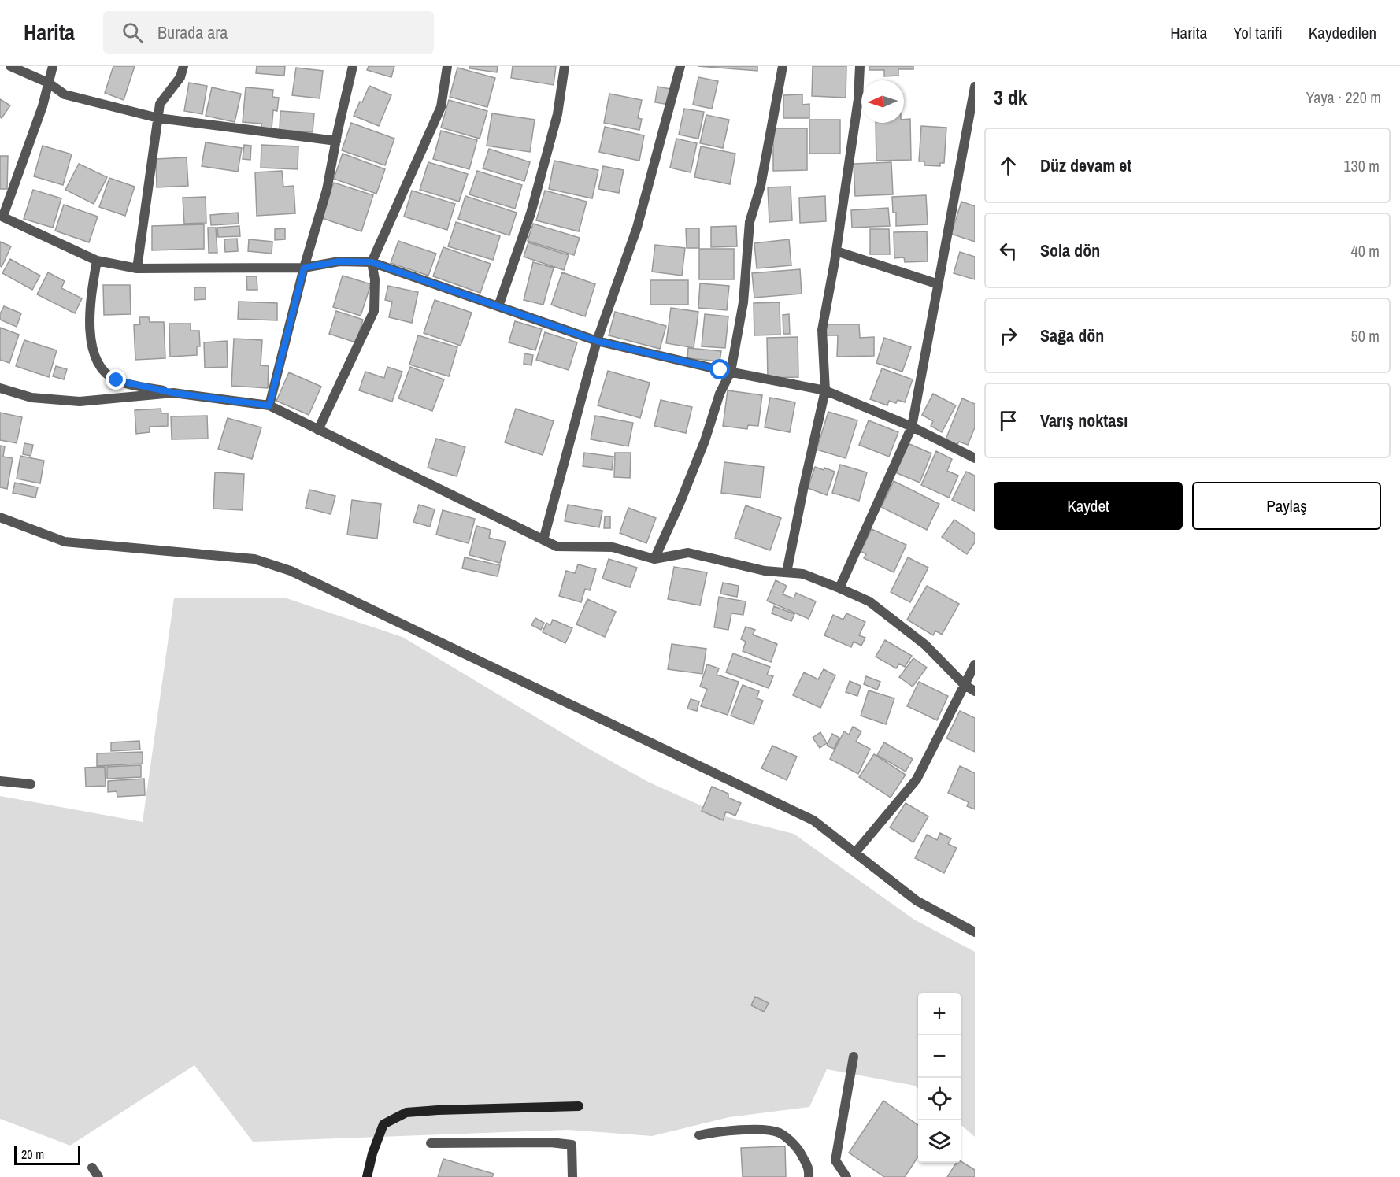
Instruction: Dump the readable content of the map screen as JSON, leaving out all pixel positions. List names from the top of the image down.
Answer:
{
  "scale_bar": "20 m",
  "north": "left",
  "page": {
    "header": "Harita",
    "search": "Burada ara",
    "nav": ["Harita", "Yol tarifi", "Kaydedilen"],
    "heading": ["3 dk", "Yaya · 220 m"],
    "list": [
      ["Düz devam et", "130 m"],
      ["Sola dön", "40 m"],
      ["Sağa dön", "50 m"],
      "Varış noktası"
    ],
    "buttons": ["Kaydet", "Paylaş"],
    "map_buttons": ["+", "−"],
    "scale": "20 m"
  }
}
